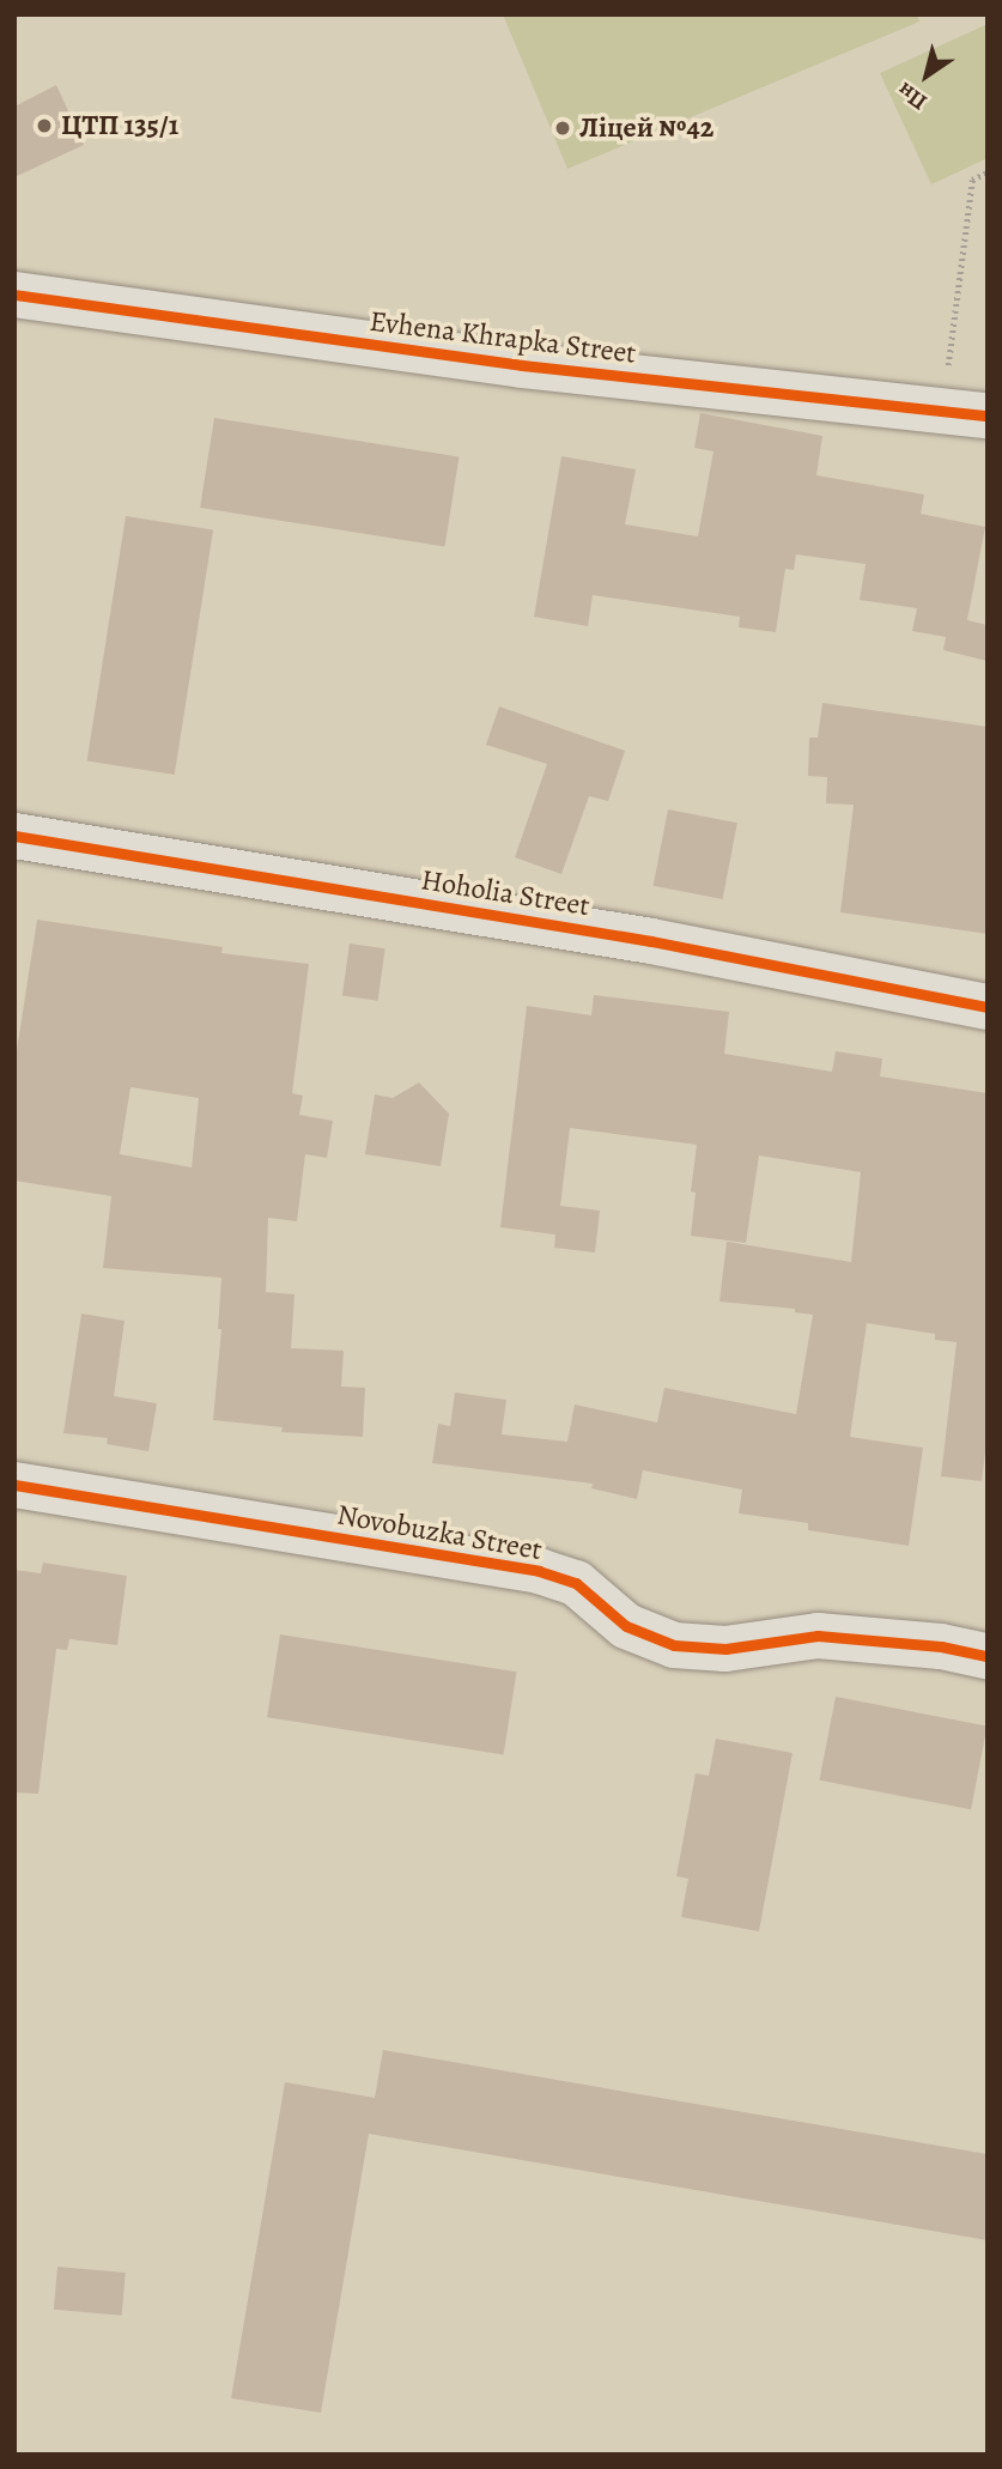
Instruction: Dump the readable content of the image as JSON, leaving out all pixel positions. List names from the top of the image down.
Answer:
{
  "streets": {
    "street": ["Evhena Khrapka Street", "Hoholia Street", "Novobuzka Street"]
  },
  "places": ["ЦТП 135/1", "Ліцей №42"],
  "north": "bottom left"
}
